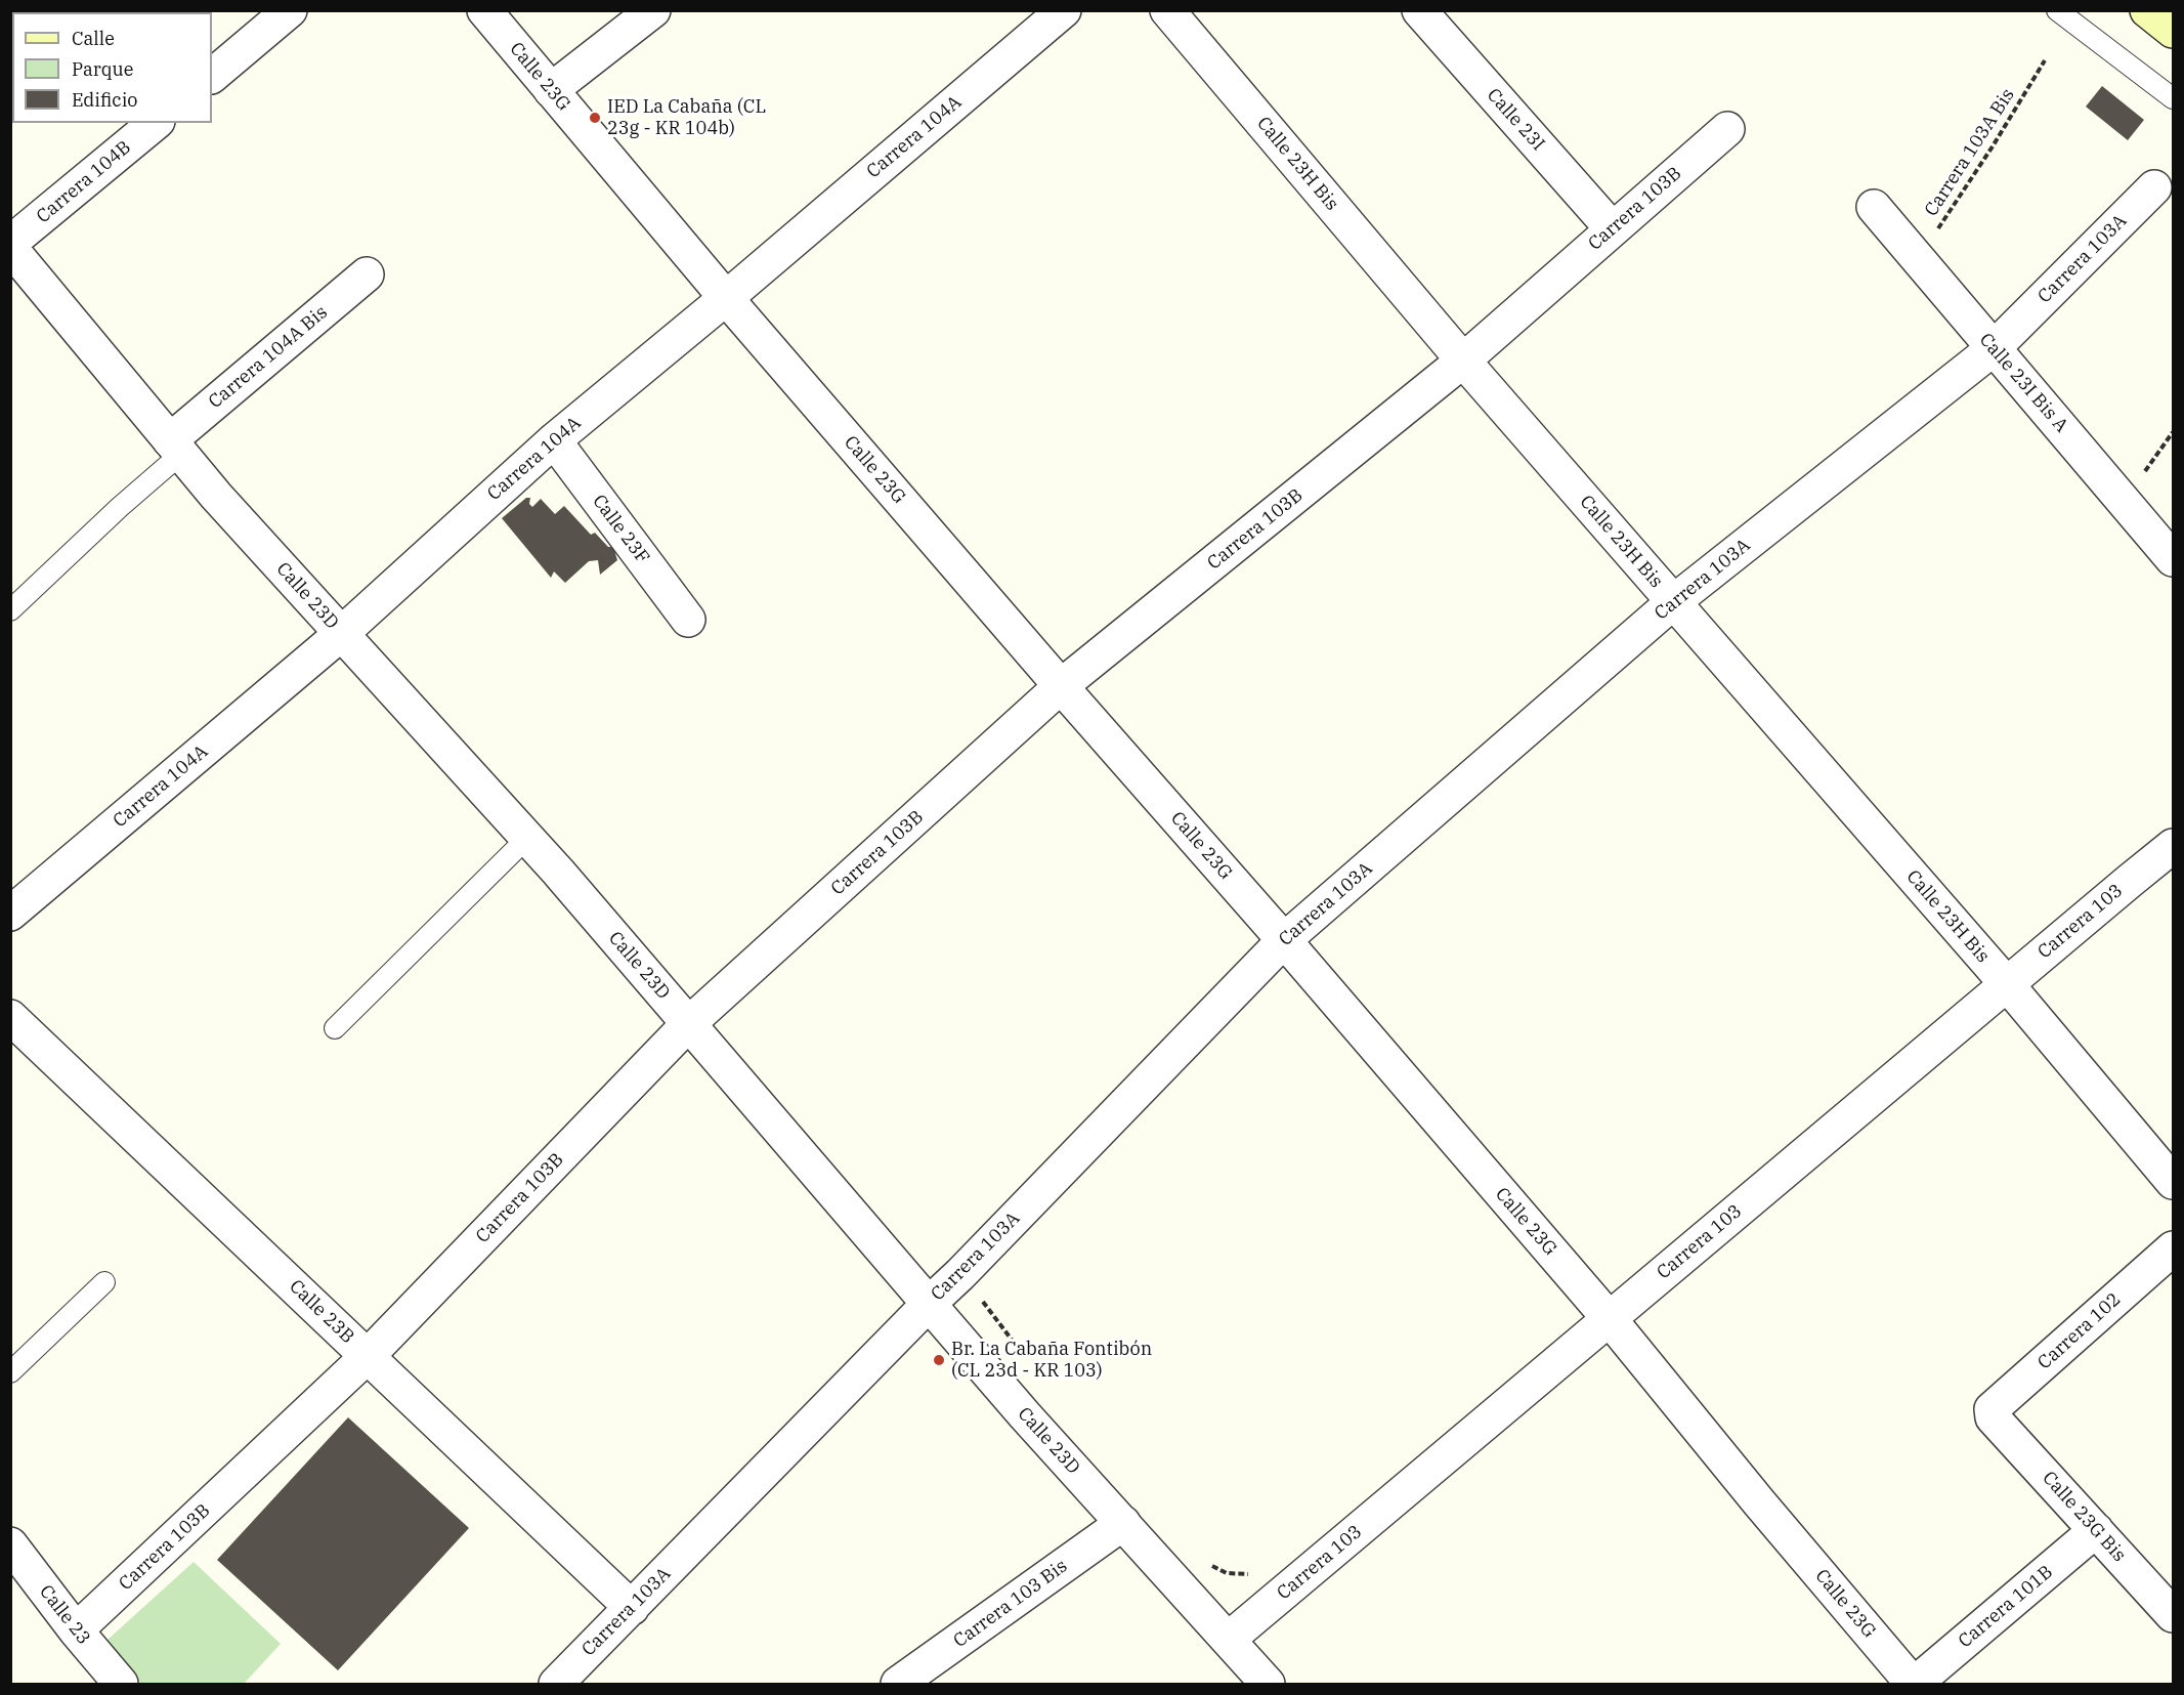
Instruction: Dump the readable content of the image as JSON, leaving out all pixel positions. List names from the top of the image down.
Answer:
{
  "streets": {
    "street": [
      "Calle 23G",
      "Calle 23I",
      "Carrera 104A",
      "Calle 23H Bis",
      "Carrera 104B",
      "Carrera 103B",
      "Carrera 103A",
      "Carrera 104A Bis",
      "Calle 23I Bis A",
      "Calle 23F",
      "Calle 23D",
      "Carrera 103",
      "Calle 23B",
      "Carrera 102",
      "Calle 23G Bis",
      "Carrera 103 Bis",
      "Carrera 101B",
      "Calle 23"
    ],
    "path": ["Carrera 103A Bis"]
  },
  "crossings": [
    ["Calle 23G", "Carrera 104A"],
    ["Calle 23G", "Carrera 103B"],
    ["Calle 23G", "Carrera 103A"],
    ["Calle 23G", "Carrera 103"],
    ["Calle 23G", "Carrera 101B"],
    ["Calle 23I", "Carrera 103B"],
    ["Carrera 104A", "Calle 23F"],
    ["Carrera 104A", "Calle 23D"],
    ["Carrera 103A Bis", "Calle 23I Bis A"],
    ["Calle 23H Bis", "Carrera 103B"],
    ["Calle 23H Bis", "Carrera 103A"],
    ["Calle 23H Bis", "Carrera 103"],
    ["Carrera 103B", "Calle 23D"],
    ["Carrera 103B", "Calle 23B"],
    ["Carrera 103B", "Calle 23"],
    ["Carrera 103A", "Calle 23I Bis A"],
    ["Carrera 103A", "Calle 23D"],
    ["Carrera 103A", "Calle 23B"],
    ["Carrera 104A Bis", "Calle 23D"],
    ["Calle 23D", "Carrera 103"],
    ["Calle 23D", "Carrera 103 Bis"],
    ["Carrera 102", "Calle 23G Bis"],
    ["Calle 23G Bis", "Carrera 101B"]
  ],
  "places": ["IED La Cabaña (CL 23g - KR 104b)", "Br. La Cabaña Fontibón (CL 23d - KR 103)"],
  "legend": ["Calle", "Parque", "Edificio"]
}
